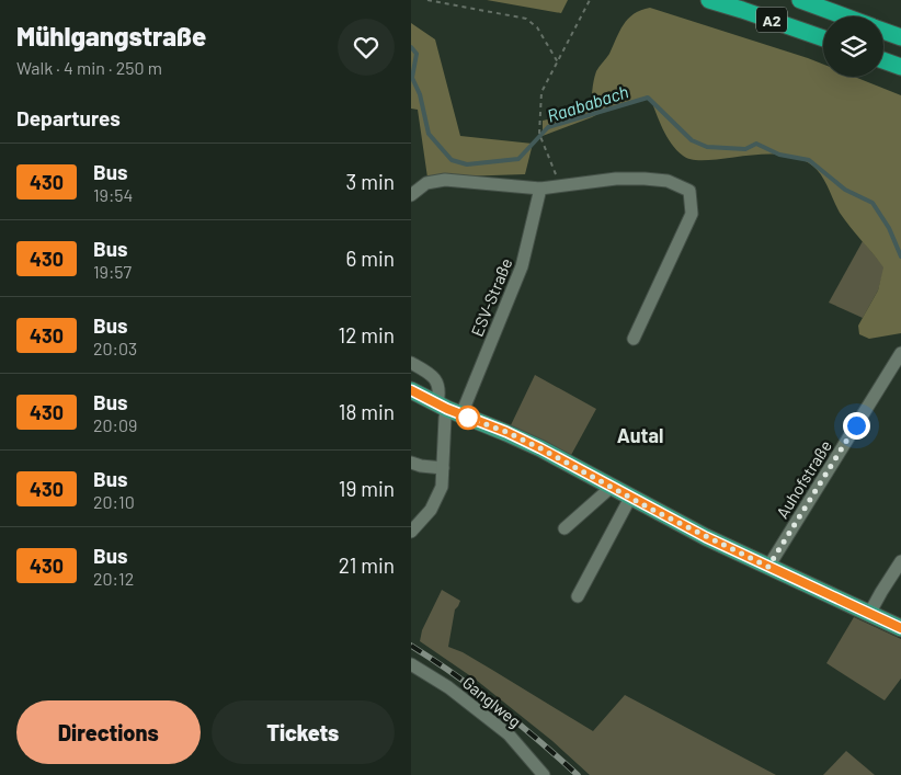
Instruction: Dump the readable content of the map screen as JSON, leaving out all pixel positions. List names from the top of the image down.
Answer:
{
  "streets": {
    "highway": ["A2"],
    "street": ["ESV-Straße", "Auhofstraße", "Ganglweg"]
  },
  "districts": ["Autal"],
  "water": ["Raababach"],
  "lines": ["bus line 430"],
  "page": {
    "heading": [
      ["Mühlgangstraße", "Walk · 4 min · 250 m"],
      "Departures"
    ],
    "list": [
      {
        "mark": "430",
        "name": "Bus",
        "note": "19:54",
        "value": "3 min"
      },
      {
        "mark": "430",
        "name": "Bus",
        "note": "19:57",
        "value": "6 min"
      },
      {
        "mark": "430",
        "name": "Bus",
        "note": "20:03",
        "value": "12 min"
      },
      {
        "mark": "430",
        "name": "Bus",
        "note": "20:09",
        "value": "18 min"
      },
      {
        "mark": "430",
        "name": "Bus",
        "note": "20:10",
        "value": "19 min"
      },
      {
        "mark": "430",
        "name": "Bus",
        "note": "20:12",
        "value": "21 min"
      }
    ],
    "buttons": ["Directions", "Tickets"]
  }
}
